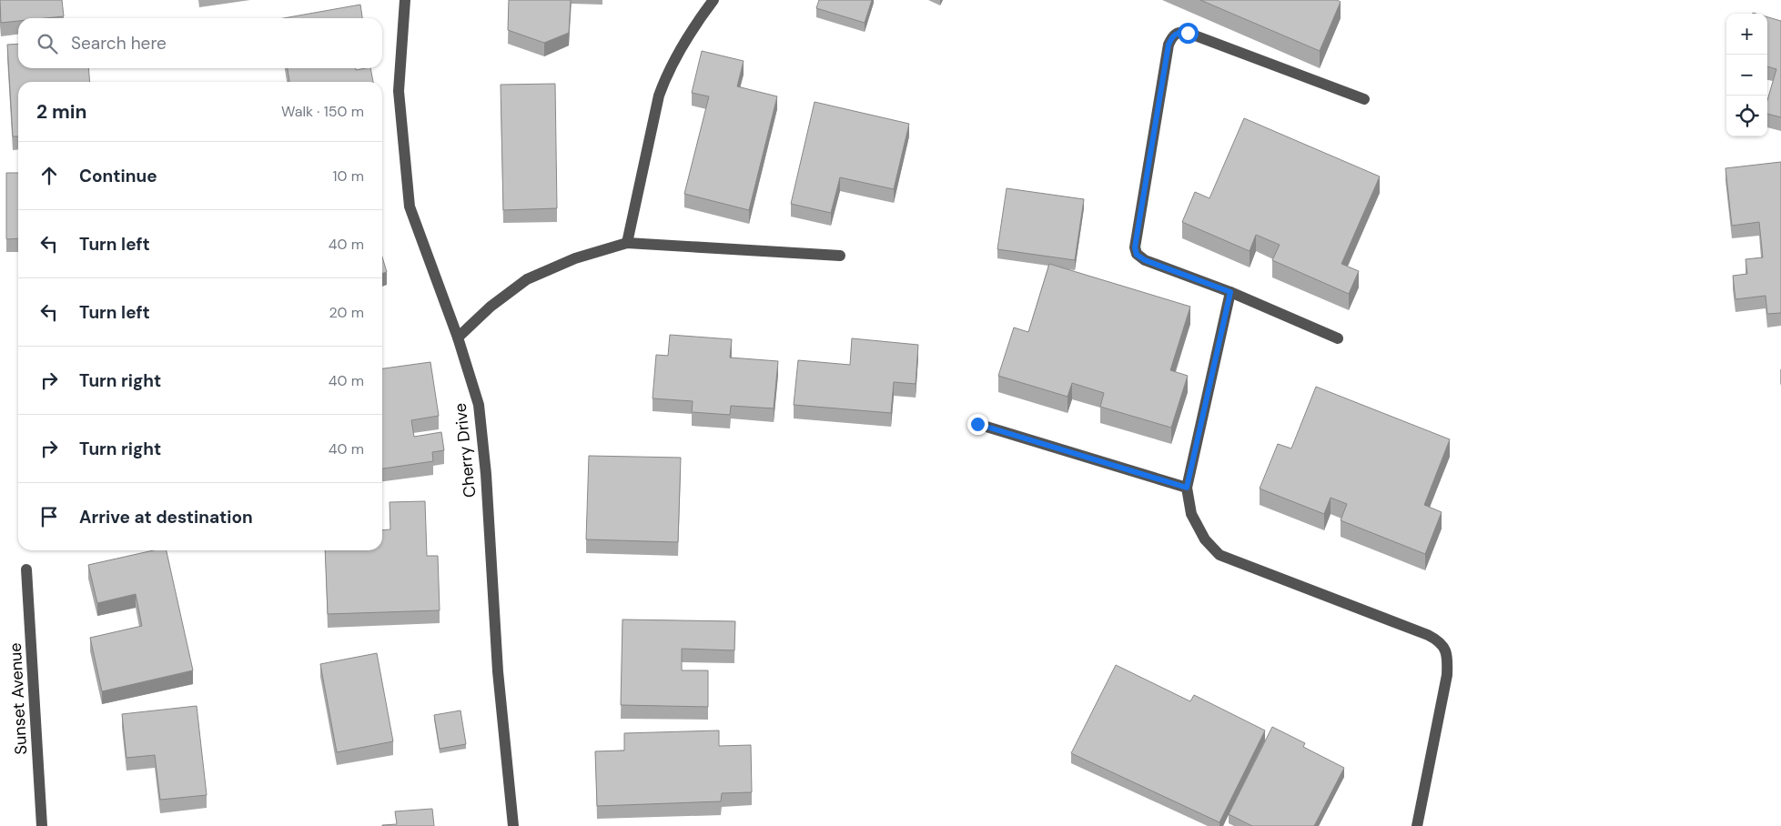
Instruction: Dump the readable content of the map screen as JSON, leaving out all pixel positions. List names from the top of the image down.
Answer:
{
  "streets": {
    "street": ["Cherry Drive", "Sunset Avenue"]
  },
  "page": {
    "map_buttons": ["+", "−"],
    "search": "Search here",
    "heading": ["2 min", "Walk · 150 m"],
    "list": [
      ["Continue", "10 m"],
      ["Turn left", "40 m"],
      ["Turn left", "20 m"],
      ["Turn right", "40 m"],
      ["Turn right", "40 m"],
      "Arrive at destination"
    ]
  }
}
